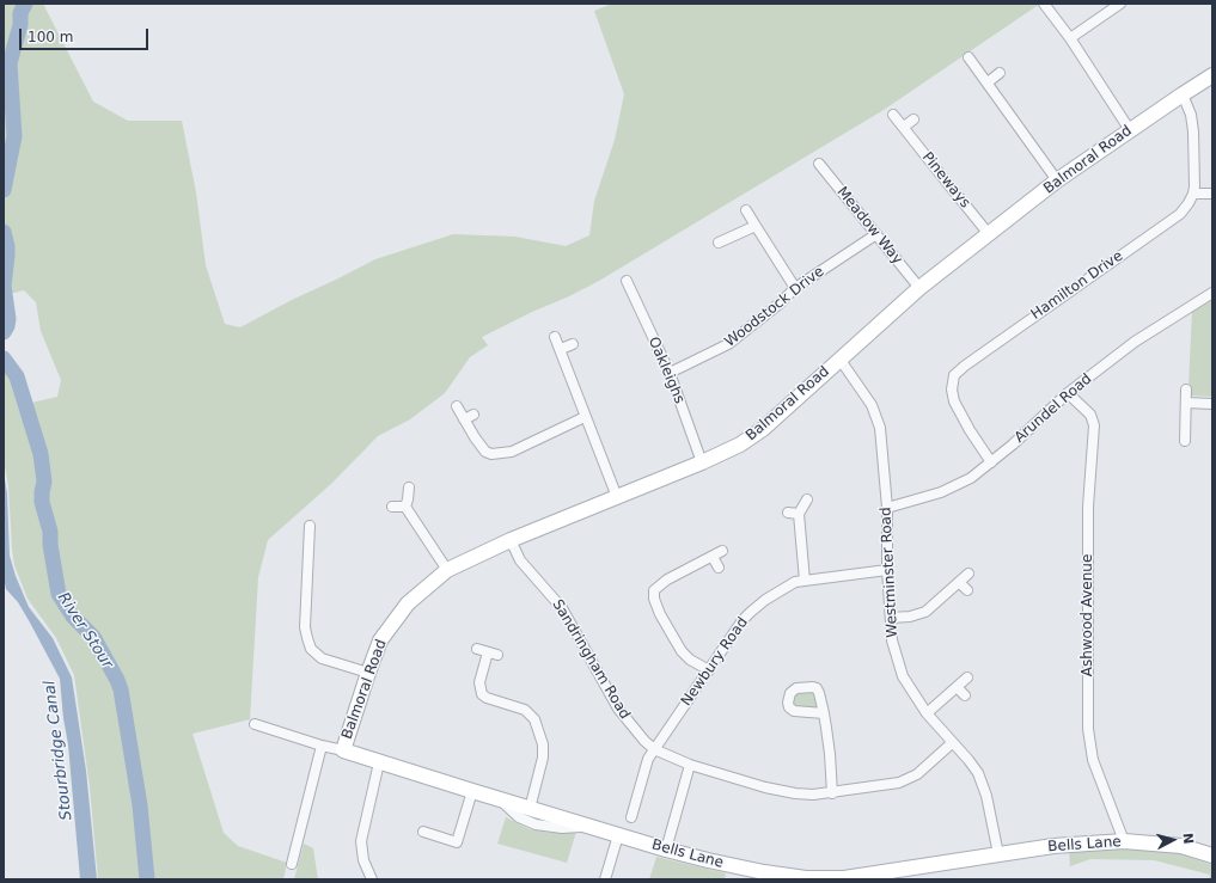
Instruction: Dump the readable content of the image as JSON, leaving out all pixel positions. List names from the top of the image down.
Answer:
{
  "streets": {
    "street": [
      "Balmoral Road",
      "Pineways",
      "Meadow Way",
      "Hamilton Drive",
      "Woodstock Drive",
      "Oakleighs",
      "Arundel Road",
      "Westminster Road",
      "Ashwood Avenue",
      "Sandringham Road",
      "Newbury Road",
      "Bells Lane"
    ]
  },
  "crossings": [
    ["Balmoral Road", "Pineways"],
    ["Balmoral Road", "Meadow Way"],
    ["Balmoral Road", "Oakleighs"],
    ["Balmoral Road", "Westminster Road"],
    ["Balmoral Road", "Sandringham Road"],
    ["Balmoral Road", "Bells Lane"],
    ["Meadow Way", "Woodstock Drive"],
    ["Hamilton Drive", "Arundel Road"],
    ["Woodstock Drive", "Oakleighs"],
    ["Arundel Road", "Westminster Road"],
    ["Arundel Road", "Ashwood Avenue"],
    ["Westminster Road", "Sandringham Road"],
    ["Westminster Road", "Newbury Road"],
    ["Westminster Road", "Bells Lane"],
    ["Ashwood Avenue", "Bells Lane"],
    ["Sandringham Road", "Newbury Road"]
  ],
  "water": ["River Stour", "Stourbridge Canal"],
  "scale_bar": "100 m",
  "north": "right"
}
